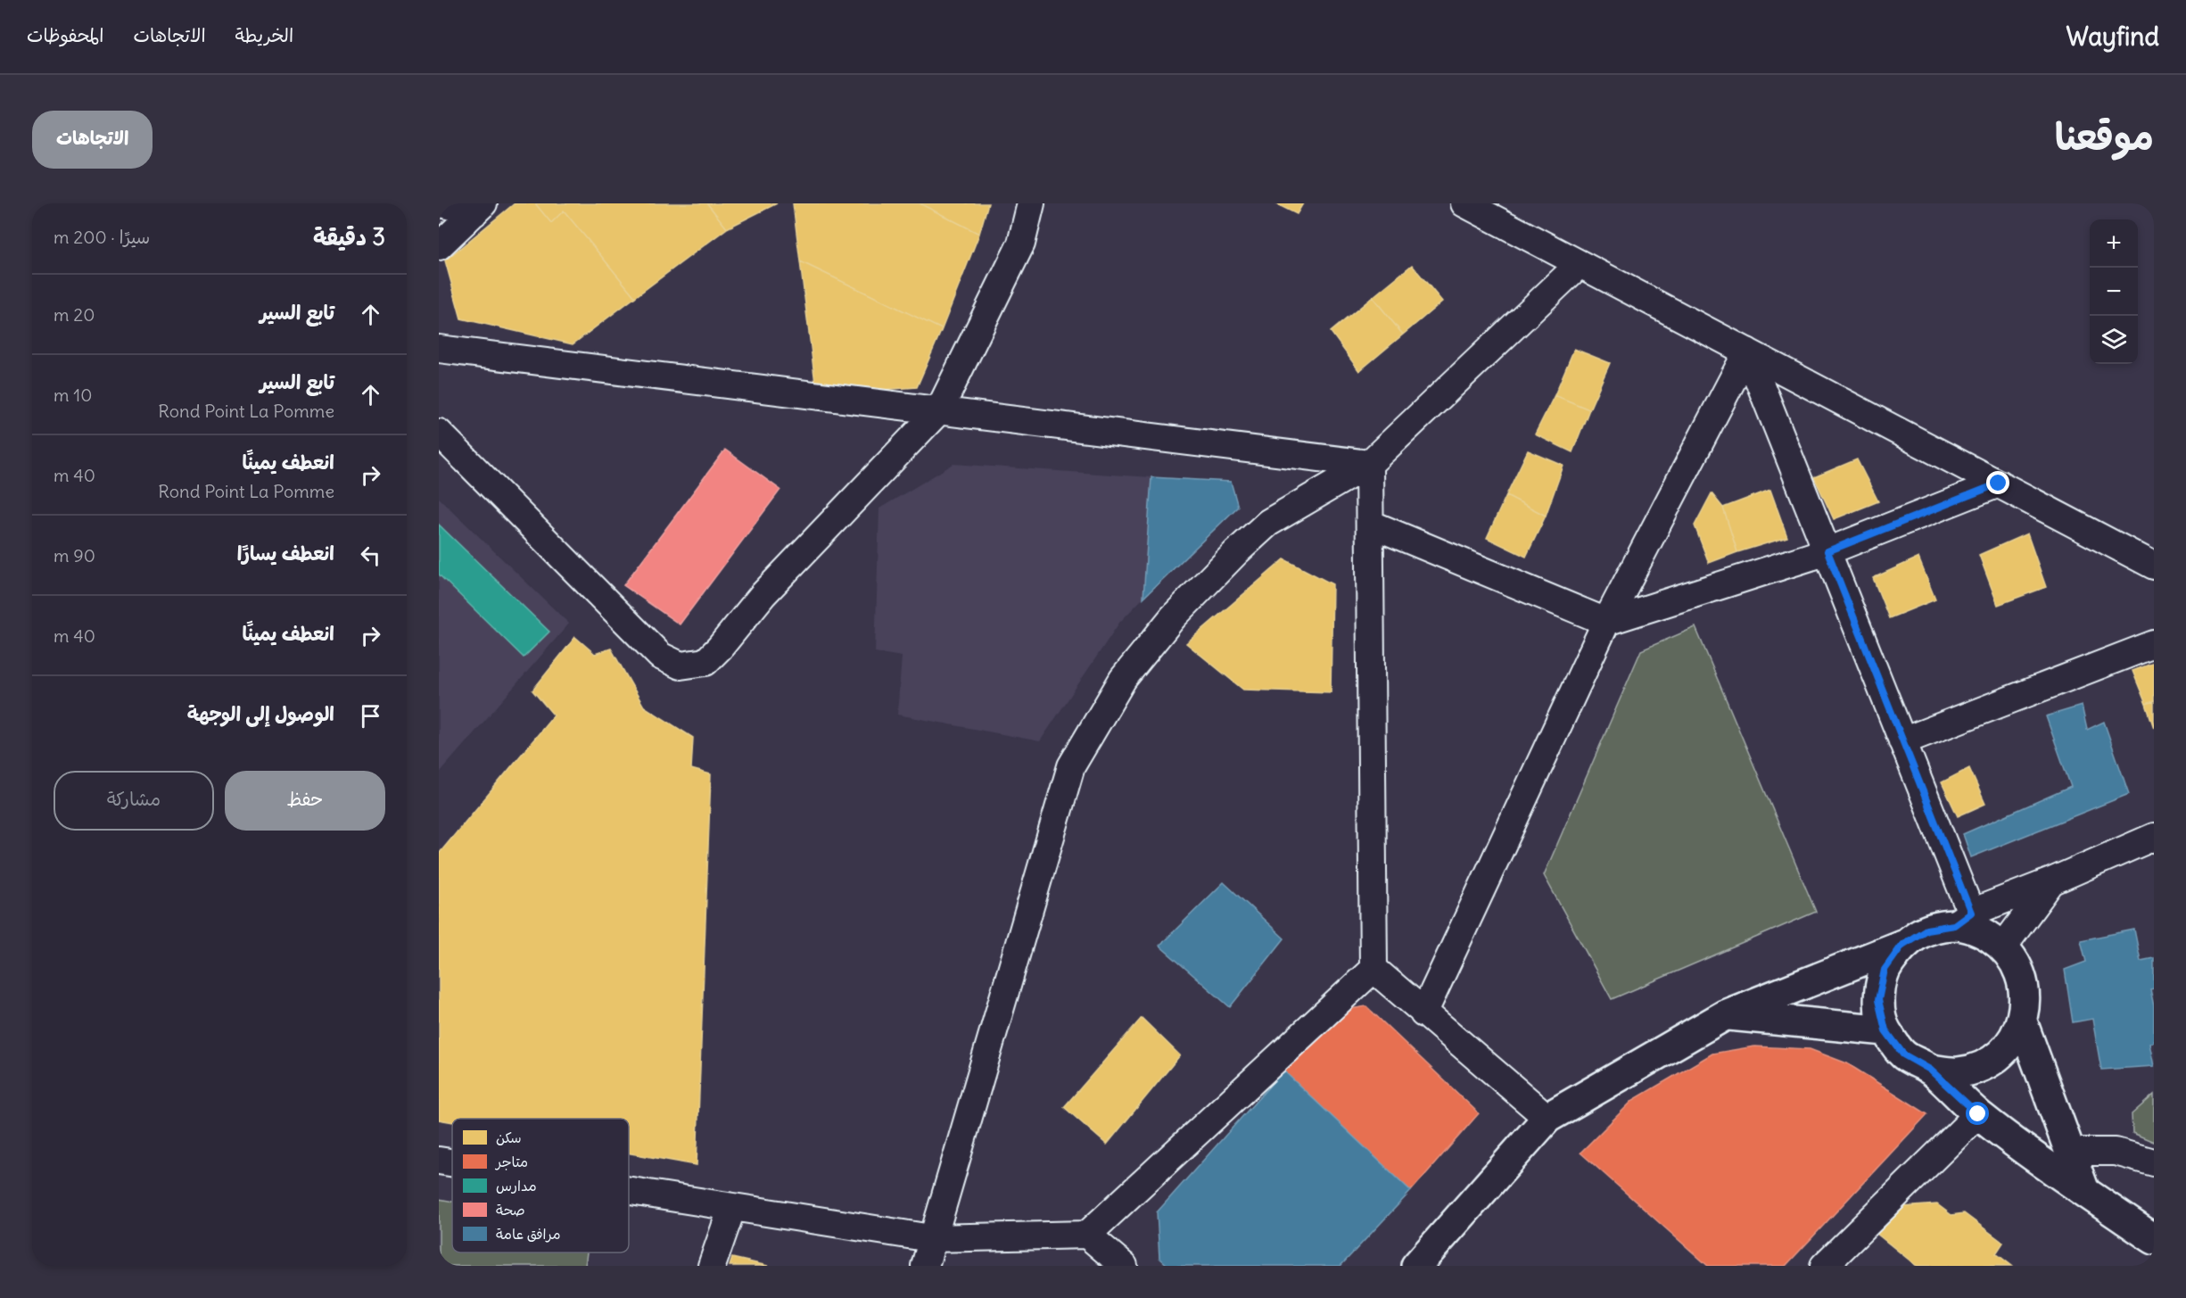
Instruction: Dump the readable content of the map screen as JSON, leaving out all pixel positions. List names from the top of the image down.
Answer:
{
  "legend": [
    "سكن",
    "متاجر",
    "مدارس",
    "صحة",
    "مرافق عامة"
  ],
  "page": {
    "header": "Wayfind",
    "nav": ["الخريطة", "الاتجاهات", "المحفوظات"],
    "title": "موقعنا",
    "buttons": [
      "الاتجاهات",
      ["حفظ", "مشاركة"]
    ],
    "heading": ["3 دقيقة", "سيرًا · 200 m"],
    "map_buttons": ["+", "−"],
    "list": [
      ["تابع السير", "20 m"],
      ["تابع السير", "Rond Point La Pomme", "10 m"],
      ["انعطف يمينًا", "Rond Point La Pomme", "40 m"],
      ["انعطف يسارًا", "90 m"],
      ["انعطف يمينًا", "40 m"],
      "الوصول إلى الوجهة"
    ]
  }
}
